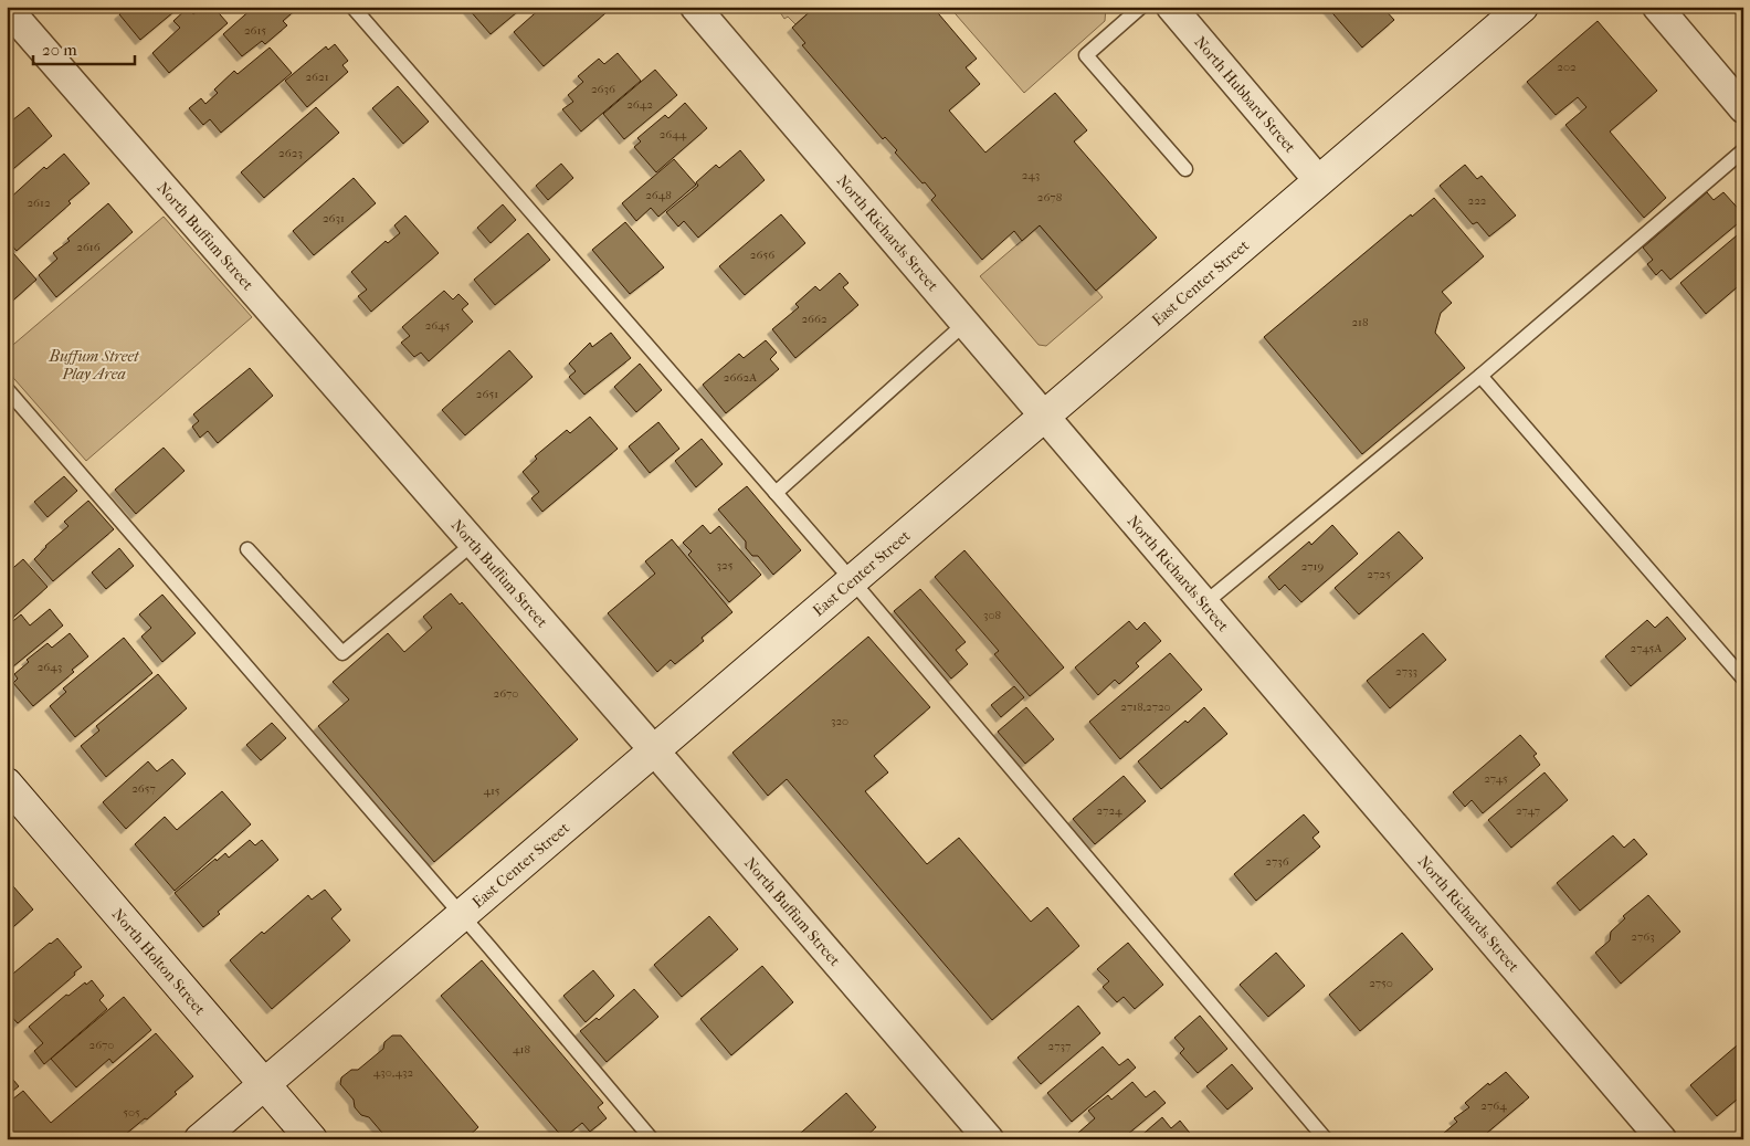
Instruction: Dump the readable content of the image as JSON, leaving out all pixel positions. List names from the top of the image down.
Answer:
{
  "streets": {
    "street": [
      "North Hubbard Street",
      "North Richards Street",
      "North Buffum Street",
      "East Center Street",
      "North Holton Street"
    ]
  },
  "crossings": [
    ["North Hubbard Street", "East Center Street"],
    ["North Richards Street", "East Center Street"],
    ["North Buffum Street", "East Center Street"],
    ["East Center Street", "North Holton Street"]
  ],
  "parks": ["Buffum Street Play Area"],
  "house_numbers": [
    "2615",
    "202",
    "2621",
    "2636",
    "2642",
    "2644",
    "2623",
    "243",
    "2648",
    "2678",
    "222",
    "2612",
    "2631",
    "2616",
    "2656",
    "2662",
    "218",
    "2645",
    "2662A",
    "2651",
    "325",
    "2719",
    "2725",
    "308",
    "2745A",
    "2643",
    "2733",
    "2670",
    "2718,2720",
    "320",
    "2745",
    "2657",
    "415",
    "2724",
    "2747",
    "2736",
    "2763",
    "2750",
    "2670",
    "2737",
    "418",
    "430,432",
    "2764",
    "505"
  ],
  "scale_bar": "20 m"
}
